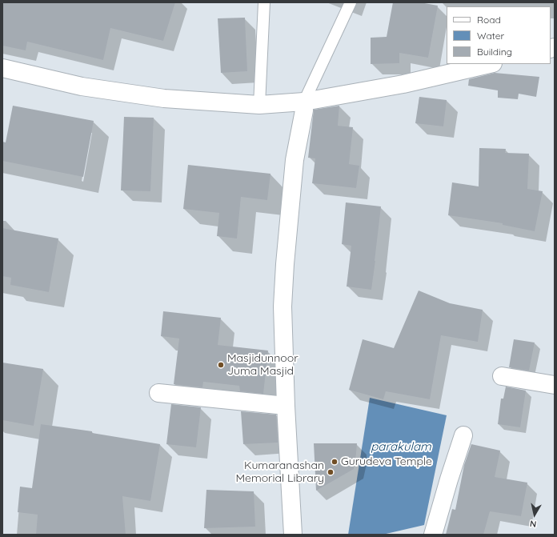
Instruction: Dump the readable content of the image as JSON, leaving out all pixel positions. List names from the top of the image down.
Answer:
{
  "water": ["parakulam"],
  "places": ["Masjidunnoor Juma Masjid", "Gurudeva Temple", "Kumaranashan Memorial Library"],
  "legend": ["Road", "Water", "Building"],
  "north": "bottom"
}
